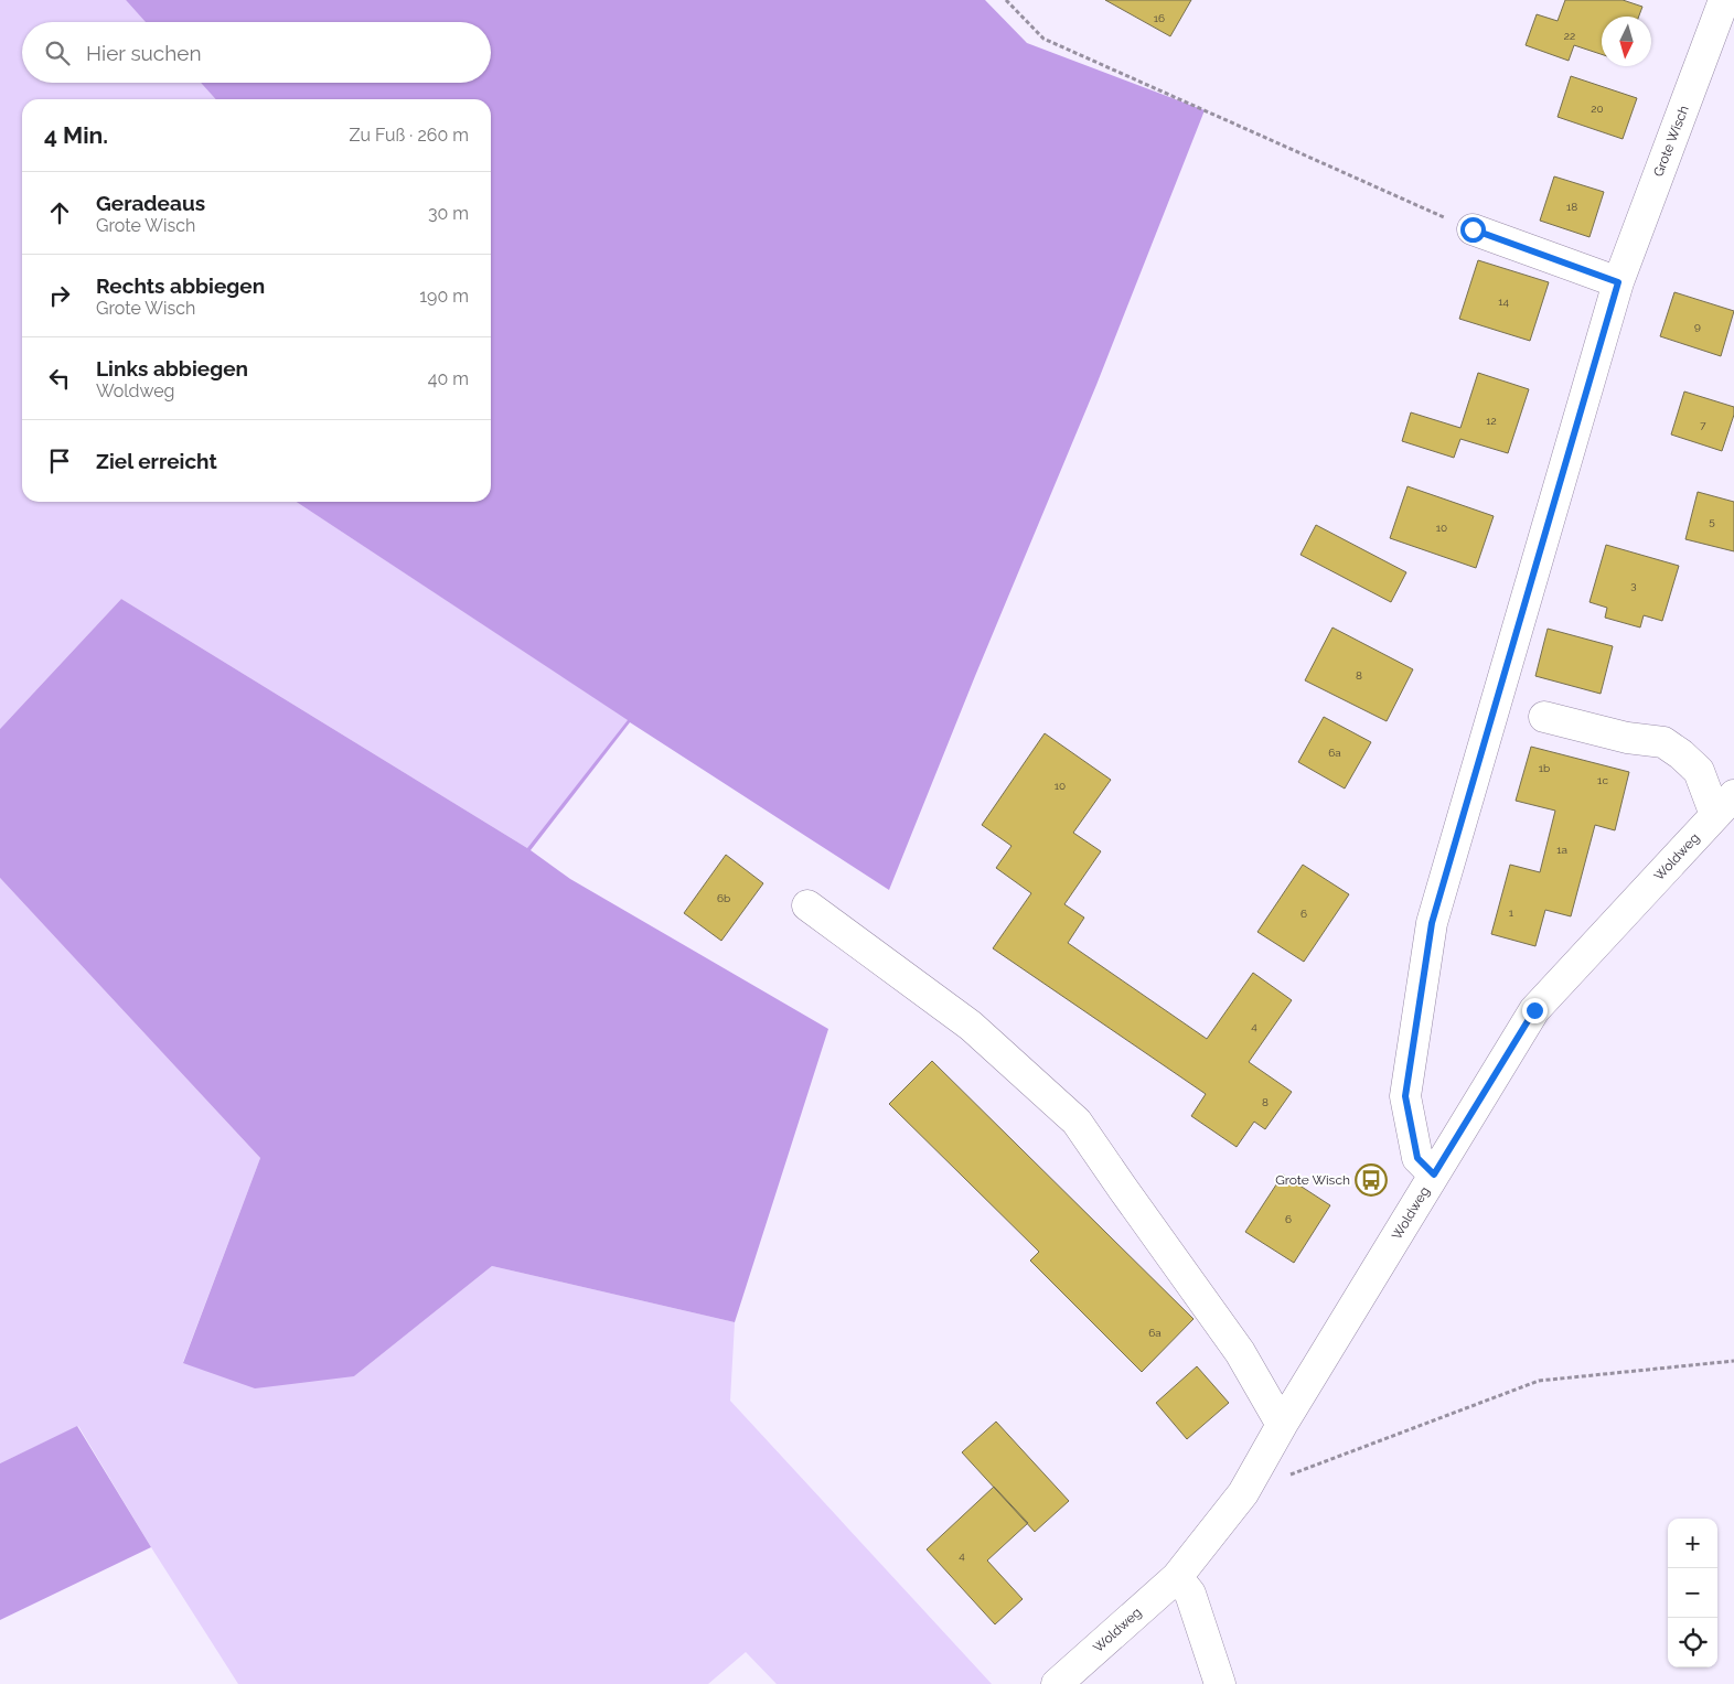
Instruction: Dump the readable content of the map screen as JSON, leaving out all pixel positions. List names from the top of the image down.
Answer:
{
  "streets": {
    "street": ["Grote Wisch", "Woldweg"]
  },
  "crossings": [
    ["Grote Wisch", "Woldweg"]
  ],
  "places": {
    "bus stop": ["Grote Wisch"]
  },
  "house_numbers": [
    "16",
    "22",
    "20",
    "18",
    "14",
    "9",
    "12",
    "7",
    "5",
    "10",
    "3",
    "8",
    "6a",
    "1b",
    "1c",
    "10",
    "1a",
    "6b",
    "1",
    "6",
    "4",
    "8",
    "6",
    "6a",
    "4"
  ],
  "north": "bottom",
  "page": {
    "search": "Hier suchen",
    "heading": ["4 Min.", "Zu Fuß · 260 m"],
    "list": [
      ["Geradeaus", "Grote Wisch", "30 m"],
      ["Rechts abbiegen", "Grote Wisch", "190 m"],
      ["Links abbiegen", "Woldweg", "40 m"],
      "Ziel erreicht"
    ],
    "map_buttons": ["+", "−"]
  }
}
